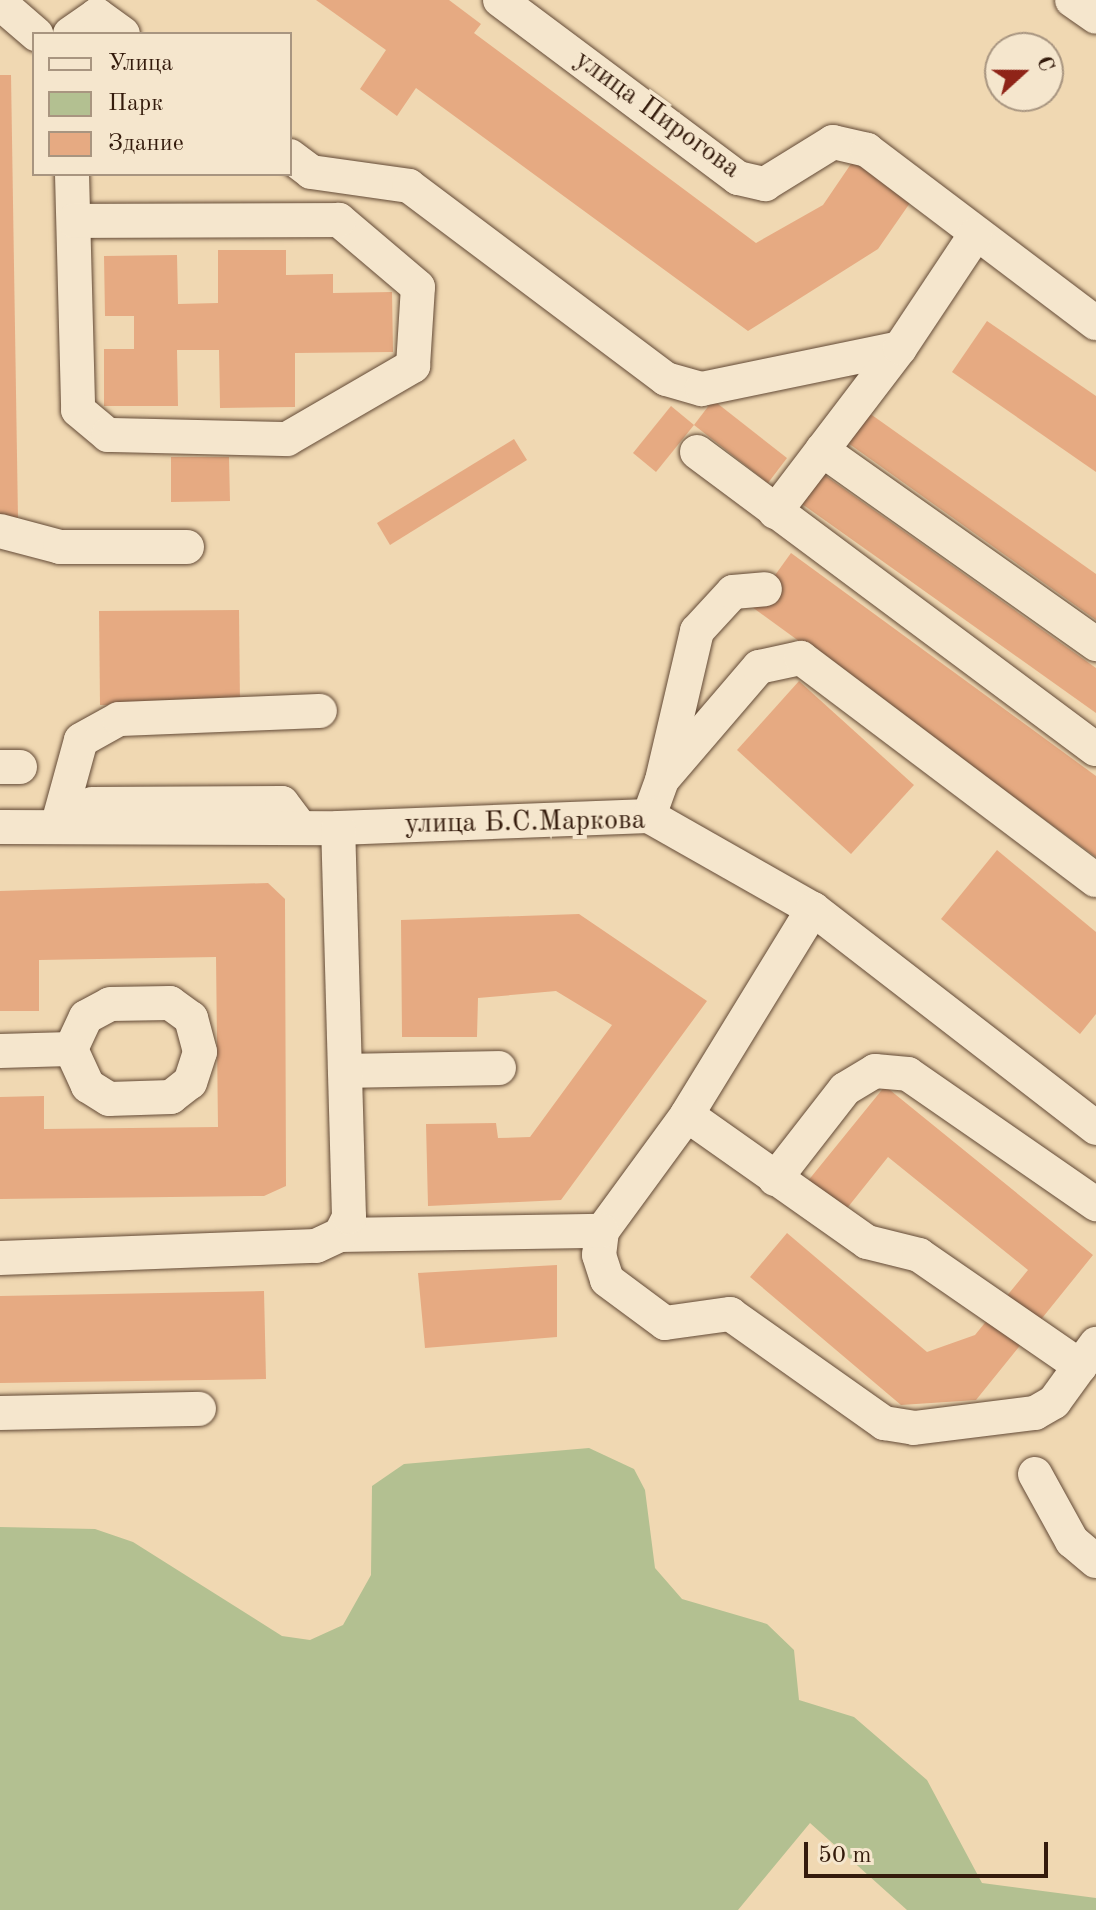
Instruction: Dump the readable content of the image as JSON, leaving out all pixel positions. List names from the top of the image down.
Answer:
{
  "streets": {
    "street": ["улица Пирогова", "улица Б.С.Маркова"]
  },
  "legend": ["Улица", "Парк", "Здание"],
  "scale_bar": "50 m",
  "north": "right"
}
